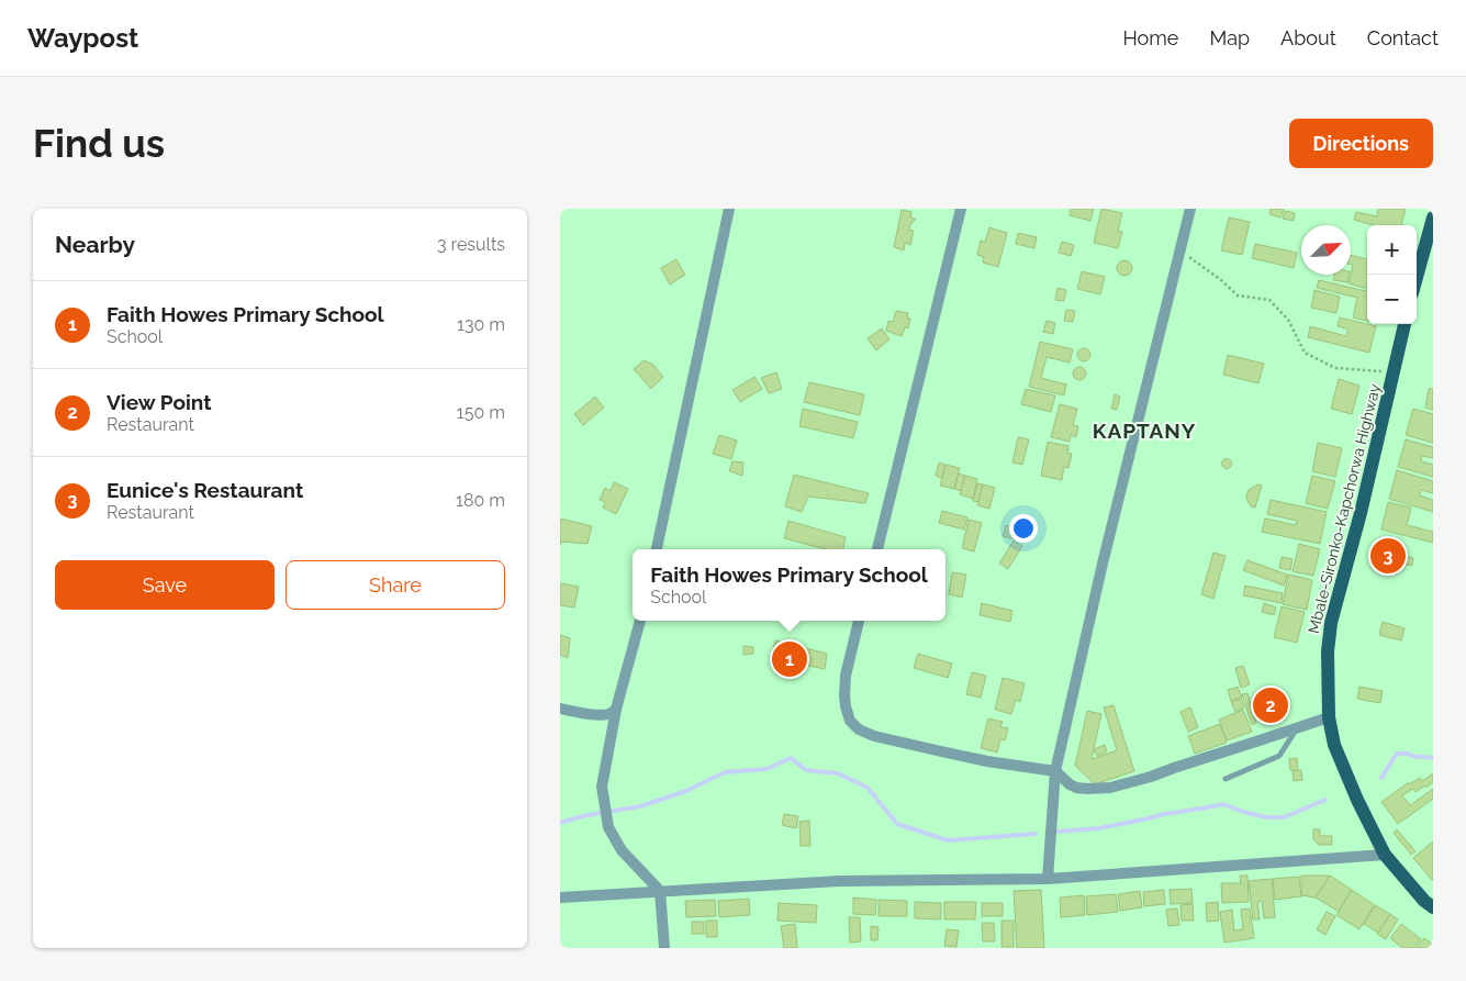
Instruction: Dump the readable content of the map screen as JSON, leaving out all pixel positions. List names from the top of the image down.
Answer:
{
  "streets": {
    "main road": ["Mbale-Sironko-Kapchorwa Highway"]
  },
  "districts": ["KAPTANY"],
  "north": "top right",
  "page": {
    "header": "Waypost",
    "nav": [
      "Home",
      "Map",
      "About",
      "Contact"
    ],
    "buttons": [
      "Directions",
      ["Save", "Share"]
    ],
    "title": "Find us",
    "heading": ["Nearby", "3 results"],
    "map_buttons": ["+", "−"],
    "list": [
      {
        "mark": "1",
        "name": "Faith Howes Primary School",
        "note": "School",
        "value": "130 m"
      },
      {
        "mark": "2",
        "name": "View Point",
        "note": "Restaurant",
        "value": "150 m"
      },
      {
        "mark": "3",
        "name": "Eunice's Restaurant",
        "note": "Restaurant",
        "value": "180 m"
      }
    ],
    "pins": ["3", "1", "2"],
    "popup": ["Faith Howes Primary School", "School"]
  }
}
